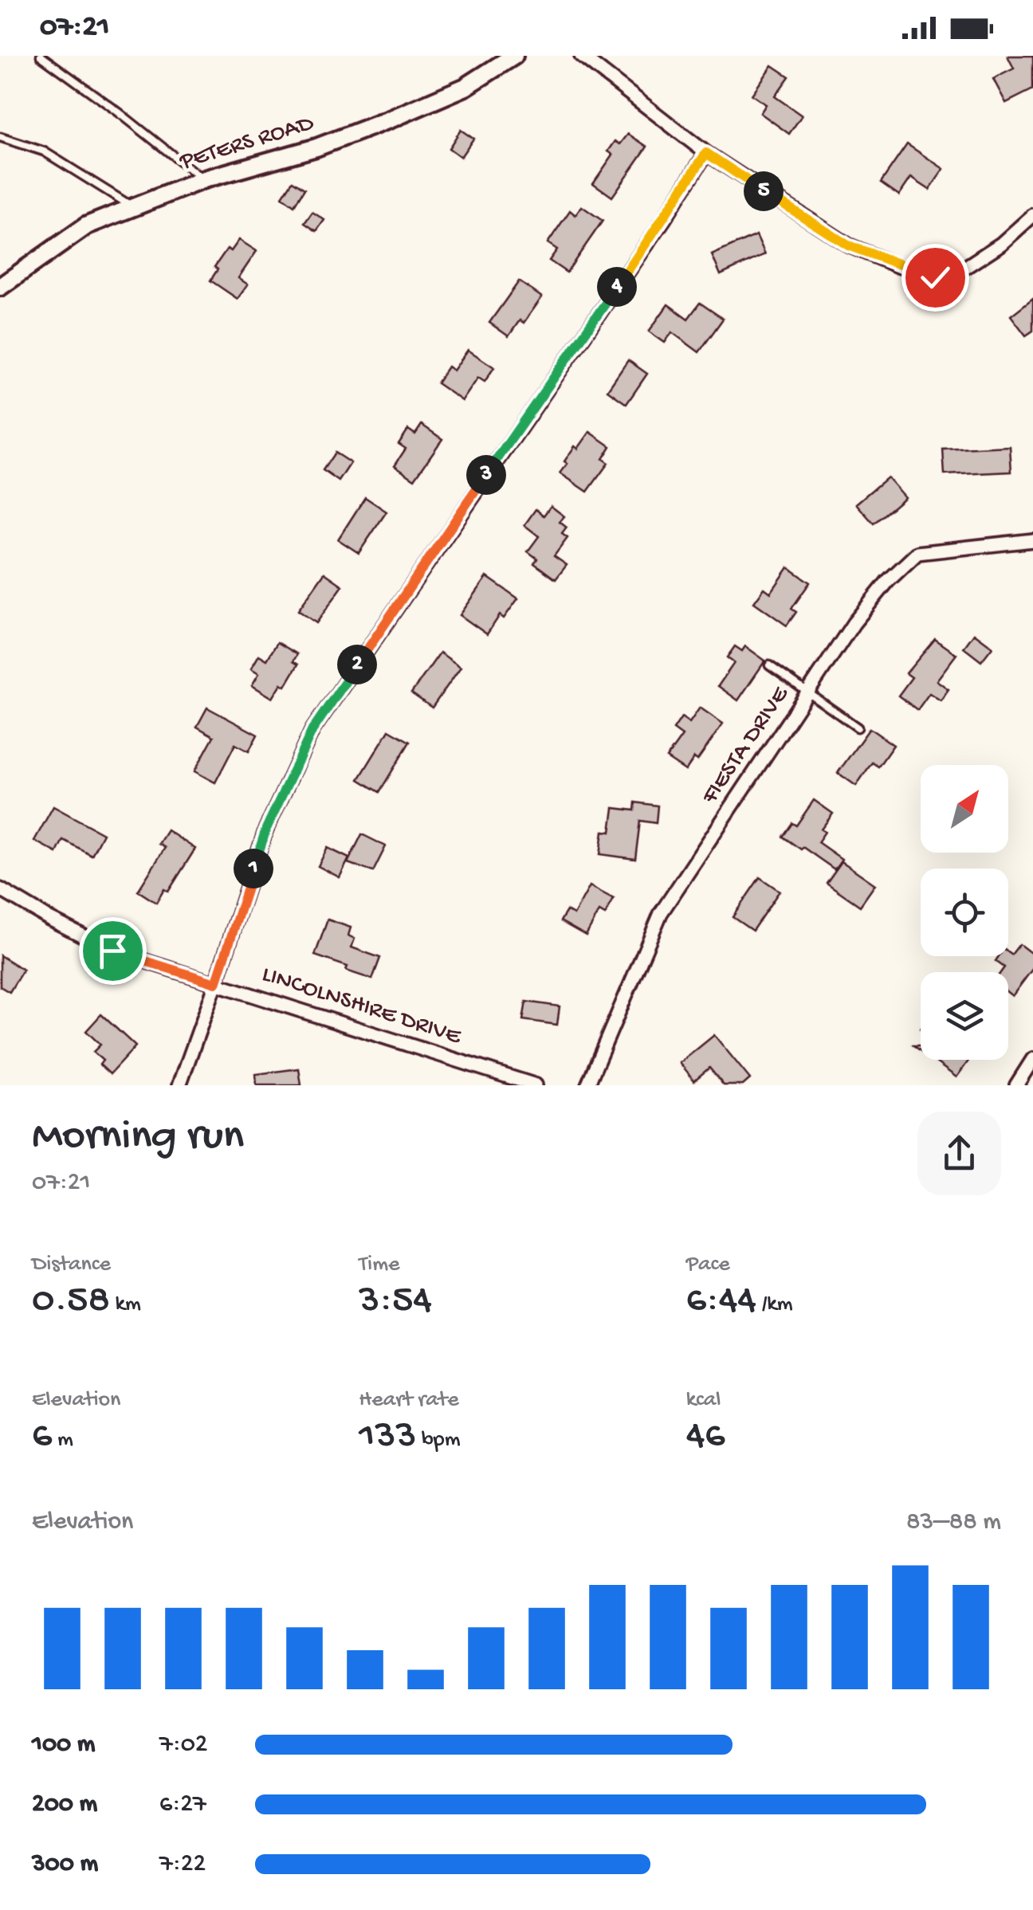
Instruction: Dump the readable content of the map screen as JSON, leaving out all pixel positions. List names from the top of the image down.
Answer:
{
  "streets": {
    "street": ["PETERS ROAD", "FIESTA DRIVE", "LINCOLNSHIRE DRIVE"]
  },
  "north": "top right",
  "page": {
    "status": "07:21",
    "pins": [
      "5",
      "4",
      "3",
      "2",
      "1"
    ],
    "heading": ["Morning run", "07:21"],
    "stats": [
      ["Distance", "0.58 km"],
      ["Time", "3:54"],
      ["Pace", "6:44 /km"],
      ["Elevation", "6 m"],
      ["Heart rate", "133 bpm"],
      ["kcal", "46"]
    ],
    "chart": ["Elevation", "83–88 m"],
    "list": [
      {
        "name": "100 m",
        "note": "7:02"
      },
      {
        "name": "200 m",
        "note": "6:27"
      },
      {
        "name": "300 m",
        "note": "7:22"
      }
    ]
  }
}
